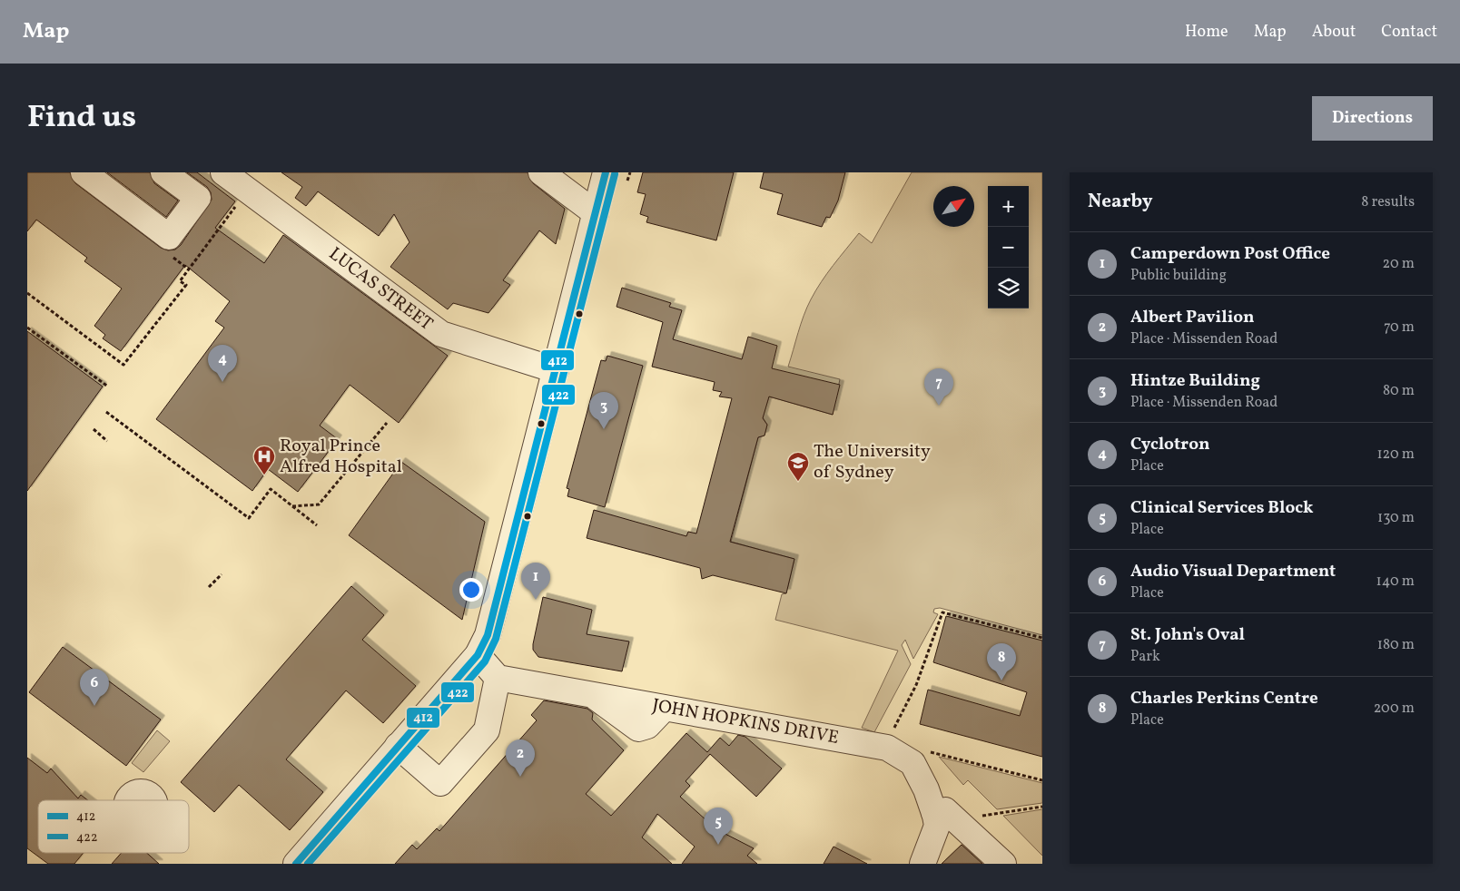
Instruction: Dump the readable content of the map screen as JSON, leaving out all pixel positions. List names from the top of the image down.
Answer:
{
  "streets": {
    "street": ["LUCAS STREET", "JOHN HOPKINS DRIVE"]
  },
  "places": {
    "hospital": ["Royal Prince Alfred Hospital"],
    "school or university": ["The University of Sydney"]
  },
  "lines": ["transit line 412", "transit line 422"],
  "legend": ["412", "422"],
  "north": "top right",
  "page": {
    "header": "Map",
    "nav": [
      "Home",
      "Map",
      "About",
      "Contact"
    ],
    "title": "Find us",
    "buttons": "Directions",
    "heading": ["Nearby", "8 results"],
    "map_buttons": ["+", "−"],
    "list": [
      {
        "mark": "1",
        "name": "Camperdown Post Office",
        "note": "Public building",
        "value": "20 m"
      },
      {
        "mark": "2",
        "name": "Albert Pavilion",
        "note": "Place · Missenden Road",
        "value": "70 m"
      },
      {
        "mark": "3",
        "name": "Hintze Building",
        "note": "Place · Missenden Road",
        "value": "80 m"
      },
      {
        "mark": "4",
        "name": "Cyclotron",
        "note": "Place",
        "value": "120 m"
      },
      {
        "mark": "5",
        "name": "Clinical Services Block",
        "note": "Place",
        "value": "130 m"
      },
      {
        "mark": "6",
        "name": "Audio Visual Department",
        "note": "Place",
        "value": "140 m"
      },
      {
        "mark": "7",
        "name": "St. John's Oval",
        "note": "Park",
        "value": "180 m"
      },
      {
        "mark": "8",
        "name": "Charles Perkins Centre",
        "note": "Place",
        "value": "200 m"
      }
    ],
    "pins": [
      "4",
      "7",
      "3",
      "1",
      "8",
      "6",
      "2",
      "5"
    ]
  }
}
